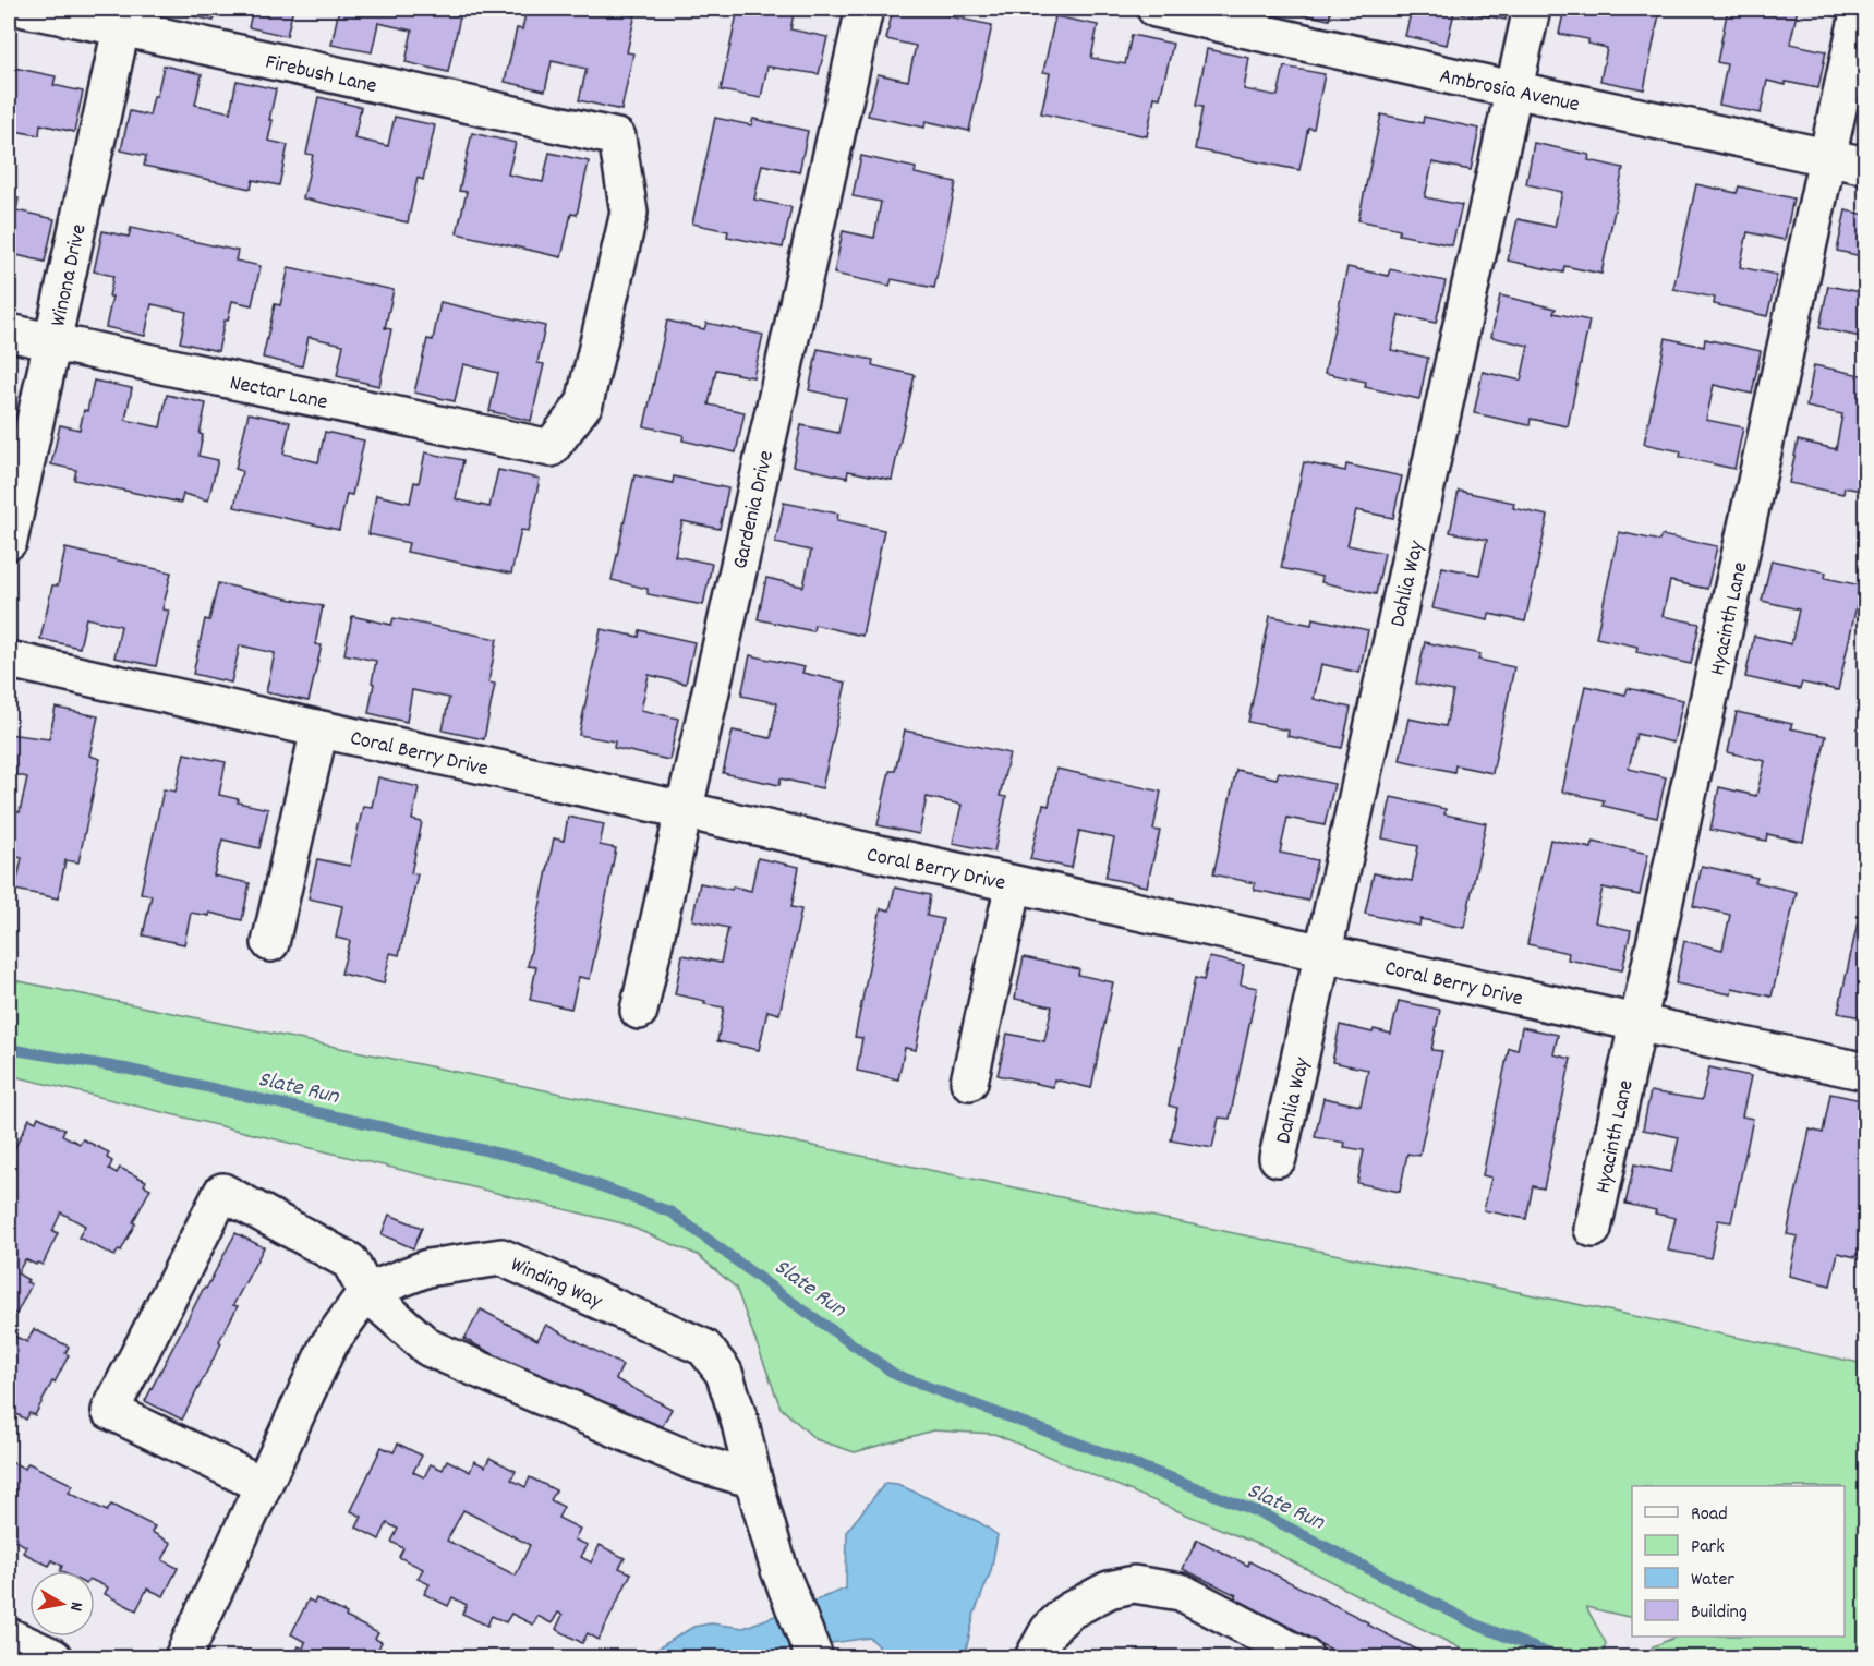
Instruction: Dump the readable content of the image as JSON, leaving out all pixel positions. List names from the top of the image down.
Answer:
{
  "streets": {
    "street": [
      "Firebush Lane",
      "Ambrosia Avenue",
      "Winona Drive",
      "Nectar Lane",
      "Gardenia Drive",
      "Dahlia Way",
      "Hyacinth Lane",
      "Coral Berry Drive",
      "Winding Way"
    ]
  },
  "crossings": [
    ["Firebush Lane", "Winona Drive"],
    ["Firebush Lane", "Nectar Lane"],
    ["Ambrosia Avenue", "Dahlia Way"],
    ["Ambrosia Avenue", "Hyacinth Lane"],
    ["Winona Drive", "Nectar Lane"],
    ["Gardenia Drive", "Coral Berry Drive"],
    ["Dahlia Way", "Coral Berry Drive"],
    ["Hyacinth Lane", "Coral Berry Drive"]
  ],
  "water": ["Slate Run"],
  "legend": [
    "Road",
    "Park",
    "Water",
    "Building"
  ],
  "north": "right"
}
